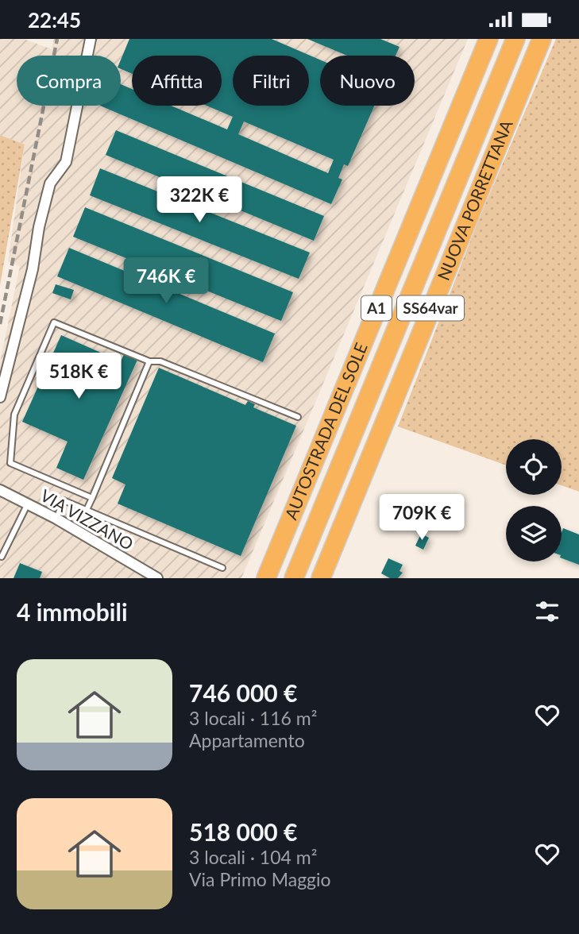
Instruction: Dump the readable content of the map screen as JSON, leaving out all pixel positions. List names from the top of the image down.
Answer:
{
  "streets": {
    "highway": [
      "NUOVA PORRETTANA",
      "A1",
      "SS64var",
      "AUTOSTRADA DEL SOLE"
    ],
    "street": ["VIA VIZZANO"]
  },
  "page": {
    "status": "22:45",
    "chip": [
      "Compra",
      "Affitta",
      "Filtri",
      "Nuovo"
    ],
    "price": [
      "322K €",
      "746K €",
      "518K €",
      "709K €"
    ],
    "heading": "4 immobili",
    "list": [
      {
        "name": "746 000 €",
        "note": "3 locali · 116 m² · Appartamento"
      },
      {
        "name": "518 000 €",
        "note": "3 locali · 104 m² · Via Primo Maggio"
      }
    ]
  }
}
